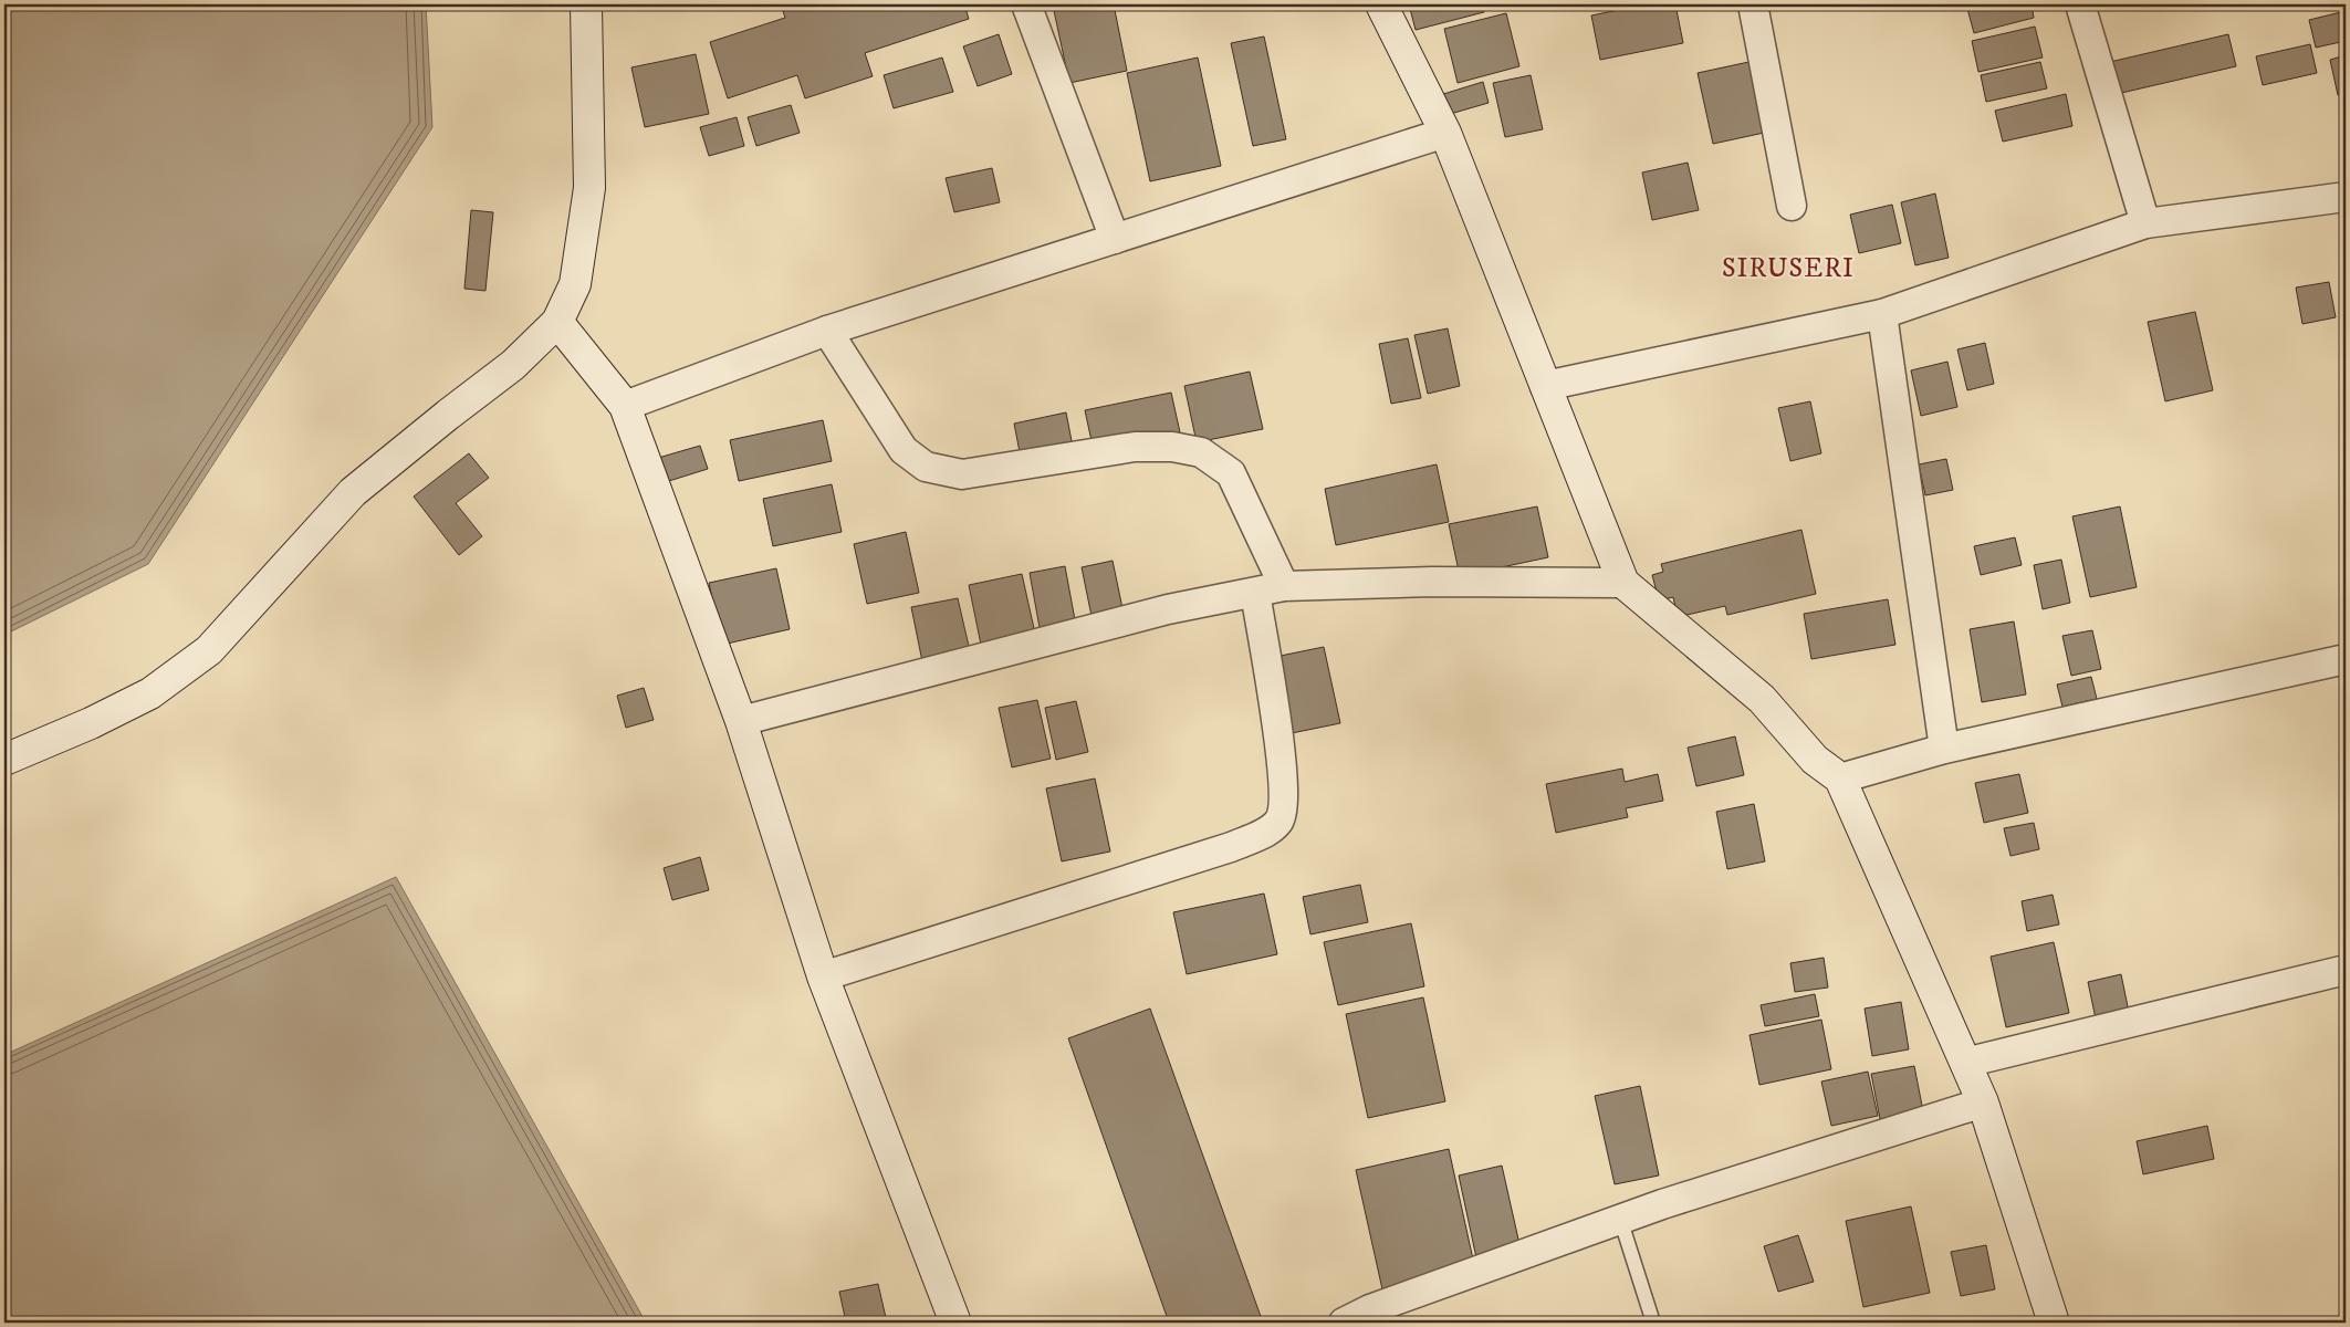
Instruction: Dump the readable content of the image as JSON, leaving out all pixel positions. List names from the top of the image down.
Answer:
{
  "districts": ["SIRUSERI"]
}
